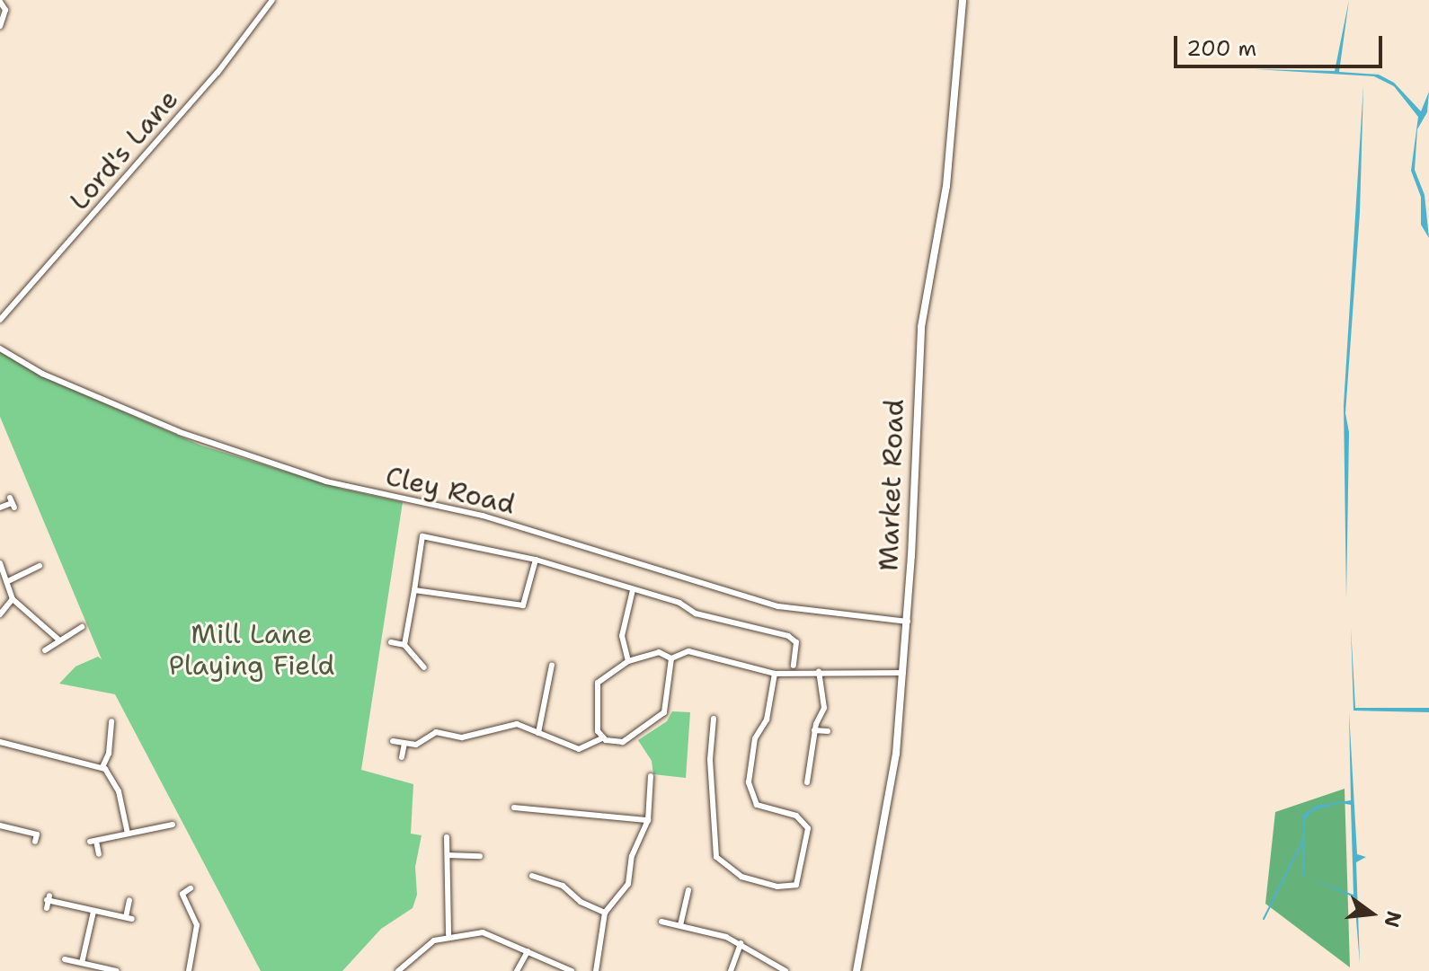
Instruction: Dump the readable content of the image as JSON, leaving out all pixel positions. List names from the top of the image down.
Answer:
{
  "streets": {
    "street": ["Lord's Lane", "Market Road", "Cley Road"]
  },
  "crossings": [
    ["Market Road", "Cley Road"]
  ],
  "parks": ["Mill Lane Playing Field"],
  "scale_bar": "200 m",
  "north": "right"
}
